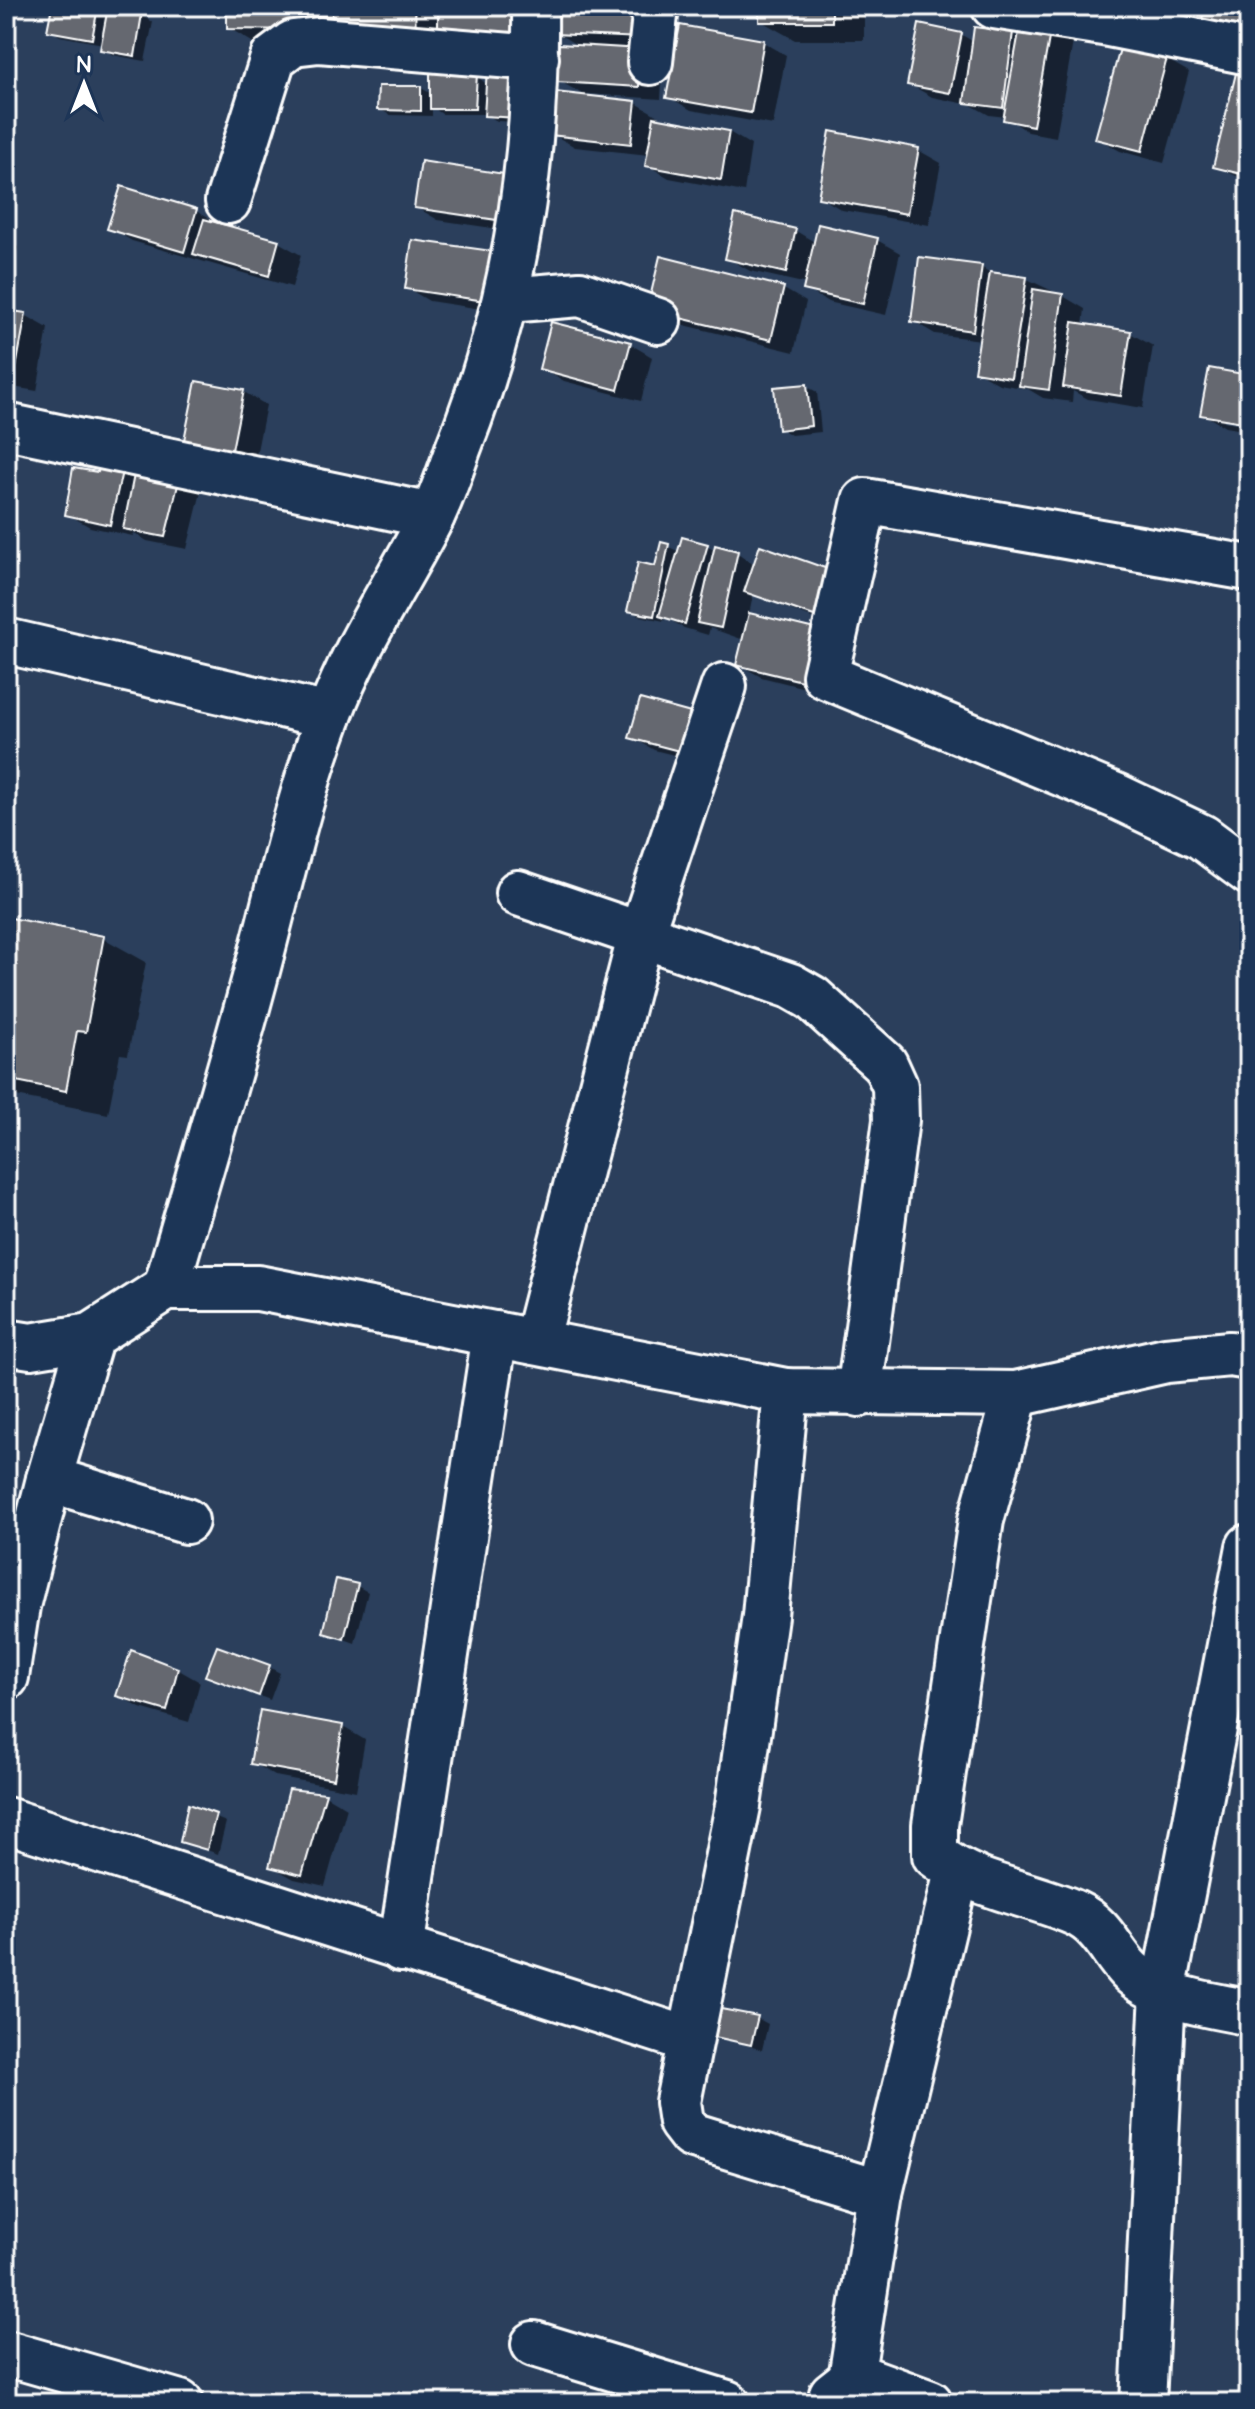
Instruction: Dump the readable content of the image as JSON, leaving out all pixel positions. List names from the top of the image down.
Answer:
{
  "north": "top"
}
